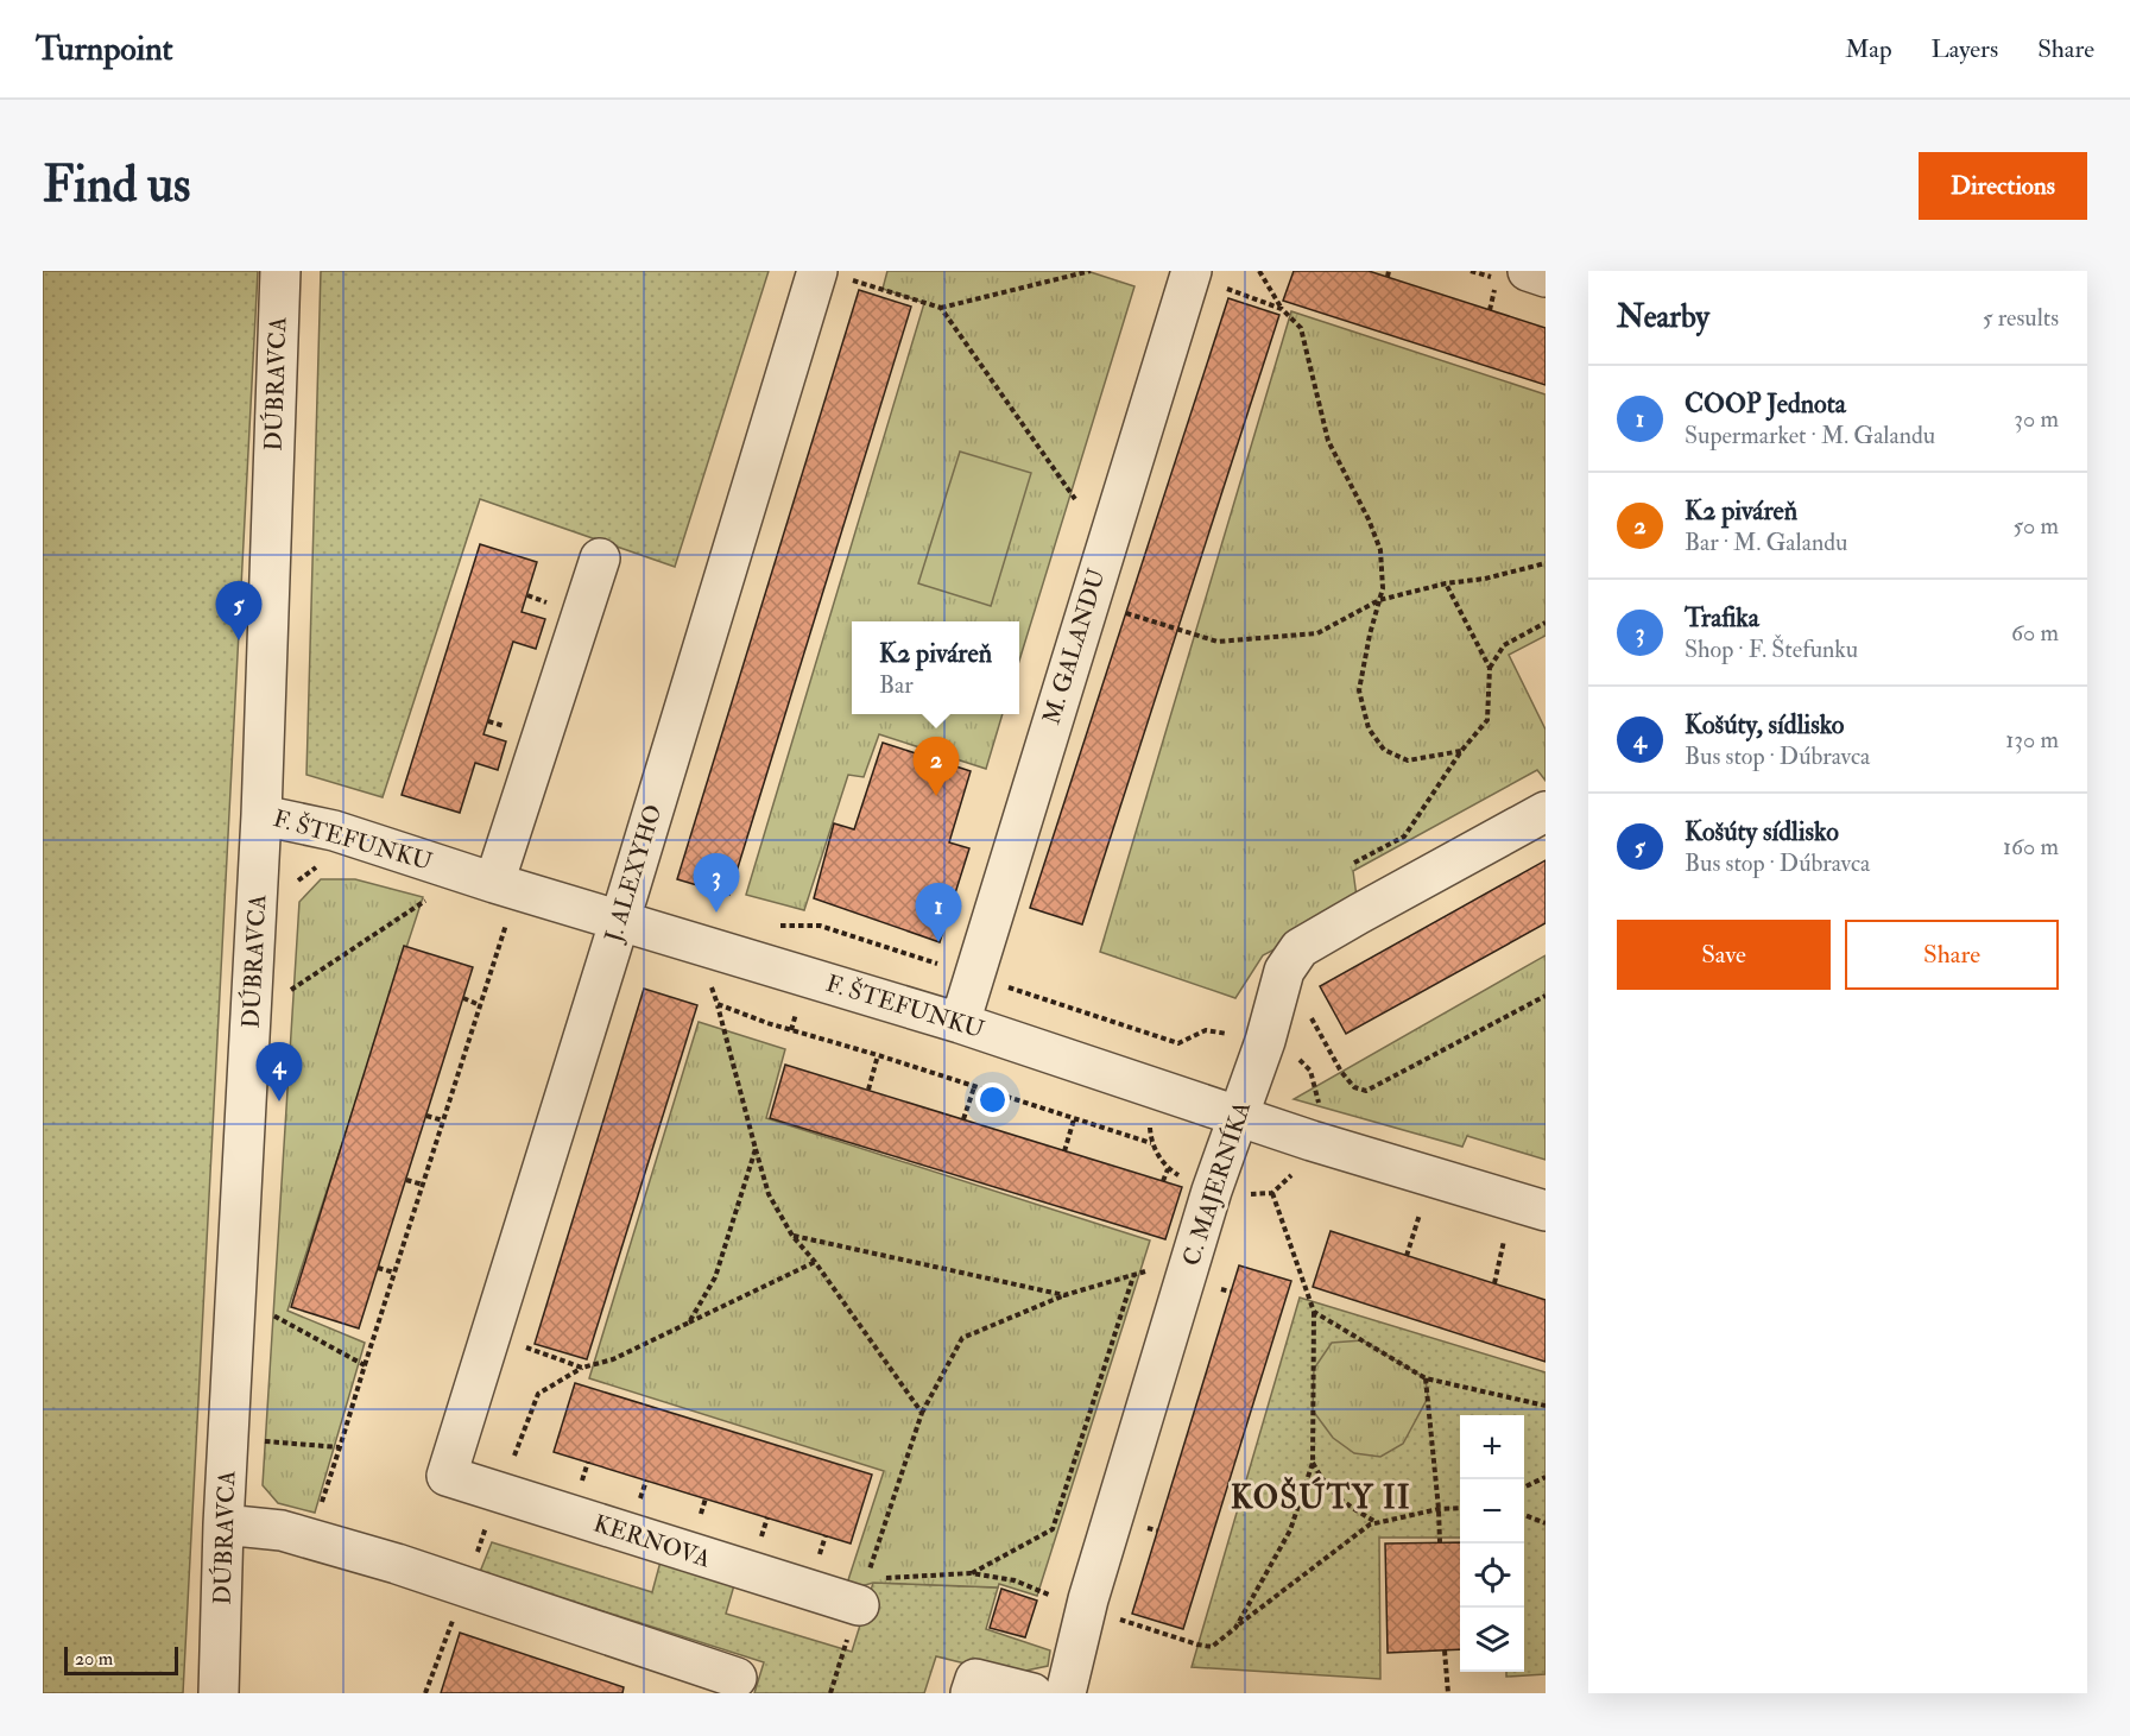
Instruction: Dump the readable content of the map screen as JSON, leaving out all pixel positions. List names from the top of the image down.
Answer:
{
  "streets": {
    "street": [
      "DÚBRAVCA",
      "M. GALANDU",
      "F. ŠTEFUNKU",
      "J. ALEXYHO",
      "C. MAJERNÍKA",
      "KERNOVA"
    ]
  },
  "crossings": [
    ["DÚBRAVCA", "F. ŠTEFUNKU"],
    ["M. GALANDU", "F. ŠTEFUNKU"],
    ["F. ŠTEFUNKU", "J. ALEXYHO"],
    ["F. ŠTEFUNKU", "C. MAJERNÍKA"],
    ["J. ALEXYHO", "KERNOVA"]
  ],
  "districts": ["KOŠÚTY II"],
  "scale_bar": "20 m",
  "page": {
    "header": "Turnpoint",
    "nav": ["Map", "Layers", "Share"],
    "buttons": [
      "Directions",
      ["Save", "Share"]
    ],
    "title": "Find us",
    "heading": ["Nearby", "5 results"],
    "list": [
      {
        "mark": "1",
        "name": "COOP Jednota",
        "note": "Supermarket · M. Galandu",
        "value": "30 m"
      },
      {
        "mark": "2",
        "name": "K2 piváreň",
        "note": "Bar · M. Galandu",
        "value": "50 m"
      },
      {
        "mark": "3",
        "name": "Trafika",
        "note": "Shop · F. Štefunku",
        "value": "60 m"
      },
      {
        "mark": "4",
        "name": "Košúty, sídlisko",
        "note": "Bus stop · Dúbravca",
        "value": "130 m"
      },
      {
        "mark": "5",
        "name": "Košúty sídlisko",
        "note": "Bus stop · Dúbravca",
        "value": "160 m"
      }
    ],
    "pins": [
      "5",
      "2",
      "3",
      "1",
      "4"
    ],
    "popup": ["K2 piváreň", "Bar"],
    "map_buttons": ["+", "−"],
    "scale": "20 m"
  }
}
